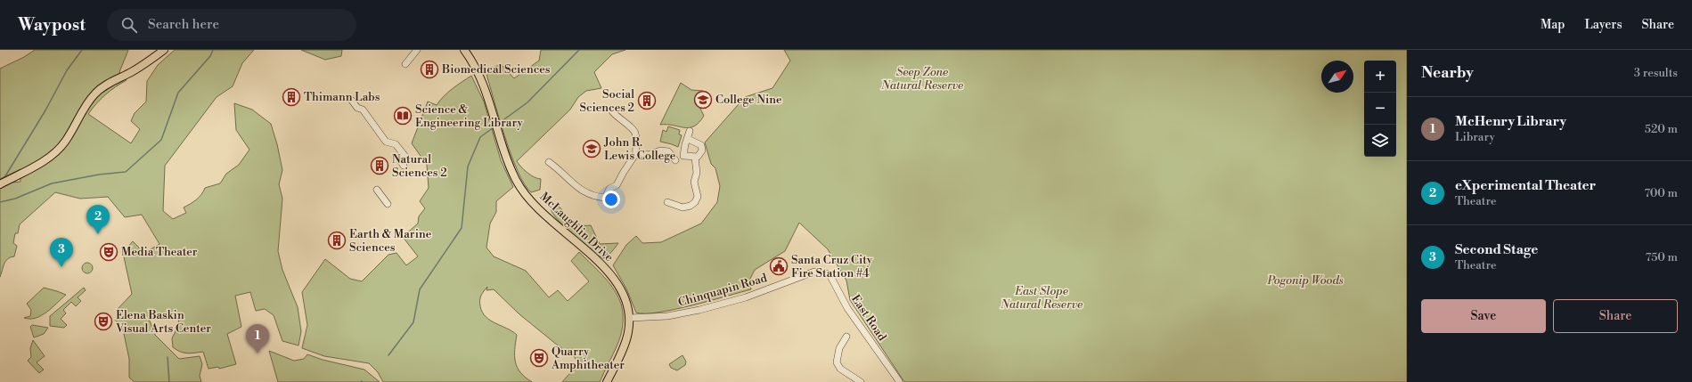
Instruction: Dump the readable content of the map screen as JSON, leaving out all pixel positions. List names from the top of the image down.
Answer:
{
  "streets": {
    "main road": ["McLaughlin Drive"],
    "street": ["Chinquapin Road", "East Road"]
  },
  "crossings": [
    ["McLaughlin Drive", "Chinquapin Road"],
    ["Chinquapin Road", "East Road"]
  ],
  "parks": ["Seep Zone Natural Reserve", "Pogonip Woods", "East Slope Natural Reserve"],
  "places": {
    "building": [
      "Biomedical Sciences",
      "Thimann Labs",
      "Social Sciences 2",
      "Natural Sciences 2",
      "Earth & Marine Sciences"
    ],
    "school or university": ["College Nine", "John R. Lewis College"],
    "library": ["Science & Engineering Library"],
    "theatre": ["Media Theater", "Elena Baskin Visual Arts Center", "Quarry Amphitheater"],
    "public building": ["Santa Cruz City Fire Station #4"]
  },
  "north": "top right",
  "page": {
    "header": "Waypost",
    "search": "Search here",
    "nav": ["Map", "Layers", "Share"],
    "heading": ["Nearby", "3 results"],
    "map_buttons": ["+", "−"],
    "list": [
      {
        "mark": "1",
        "name": "McHenry Library",
        "note": "Library",
        "value": "520 m"
      },
      {
        "mark": "2",
        "name": "eXperimental Theater",
        "note": "Theatre",
        "value": "700 m"
      },
      {
        "mark": "3",
        "name": "Second Stage",
        "note": "Theatre",
        "value": "750 m"
      }
    ],
    "pins": ["2", "3", "1"],
    "buttons": ["Save", "Share"]
  }
}
